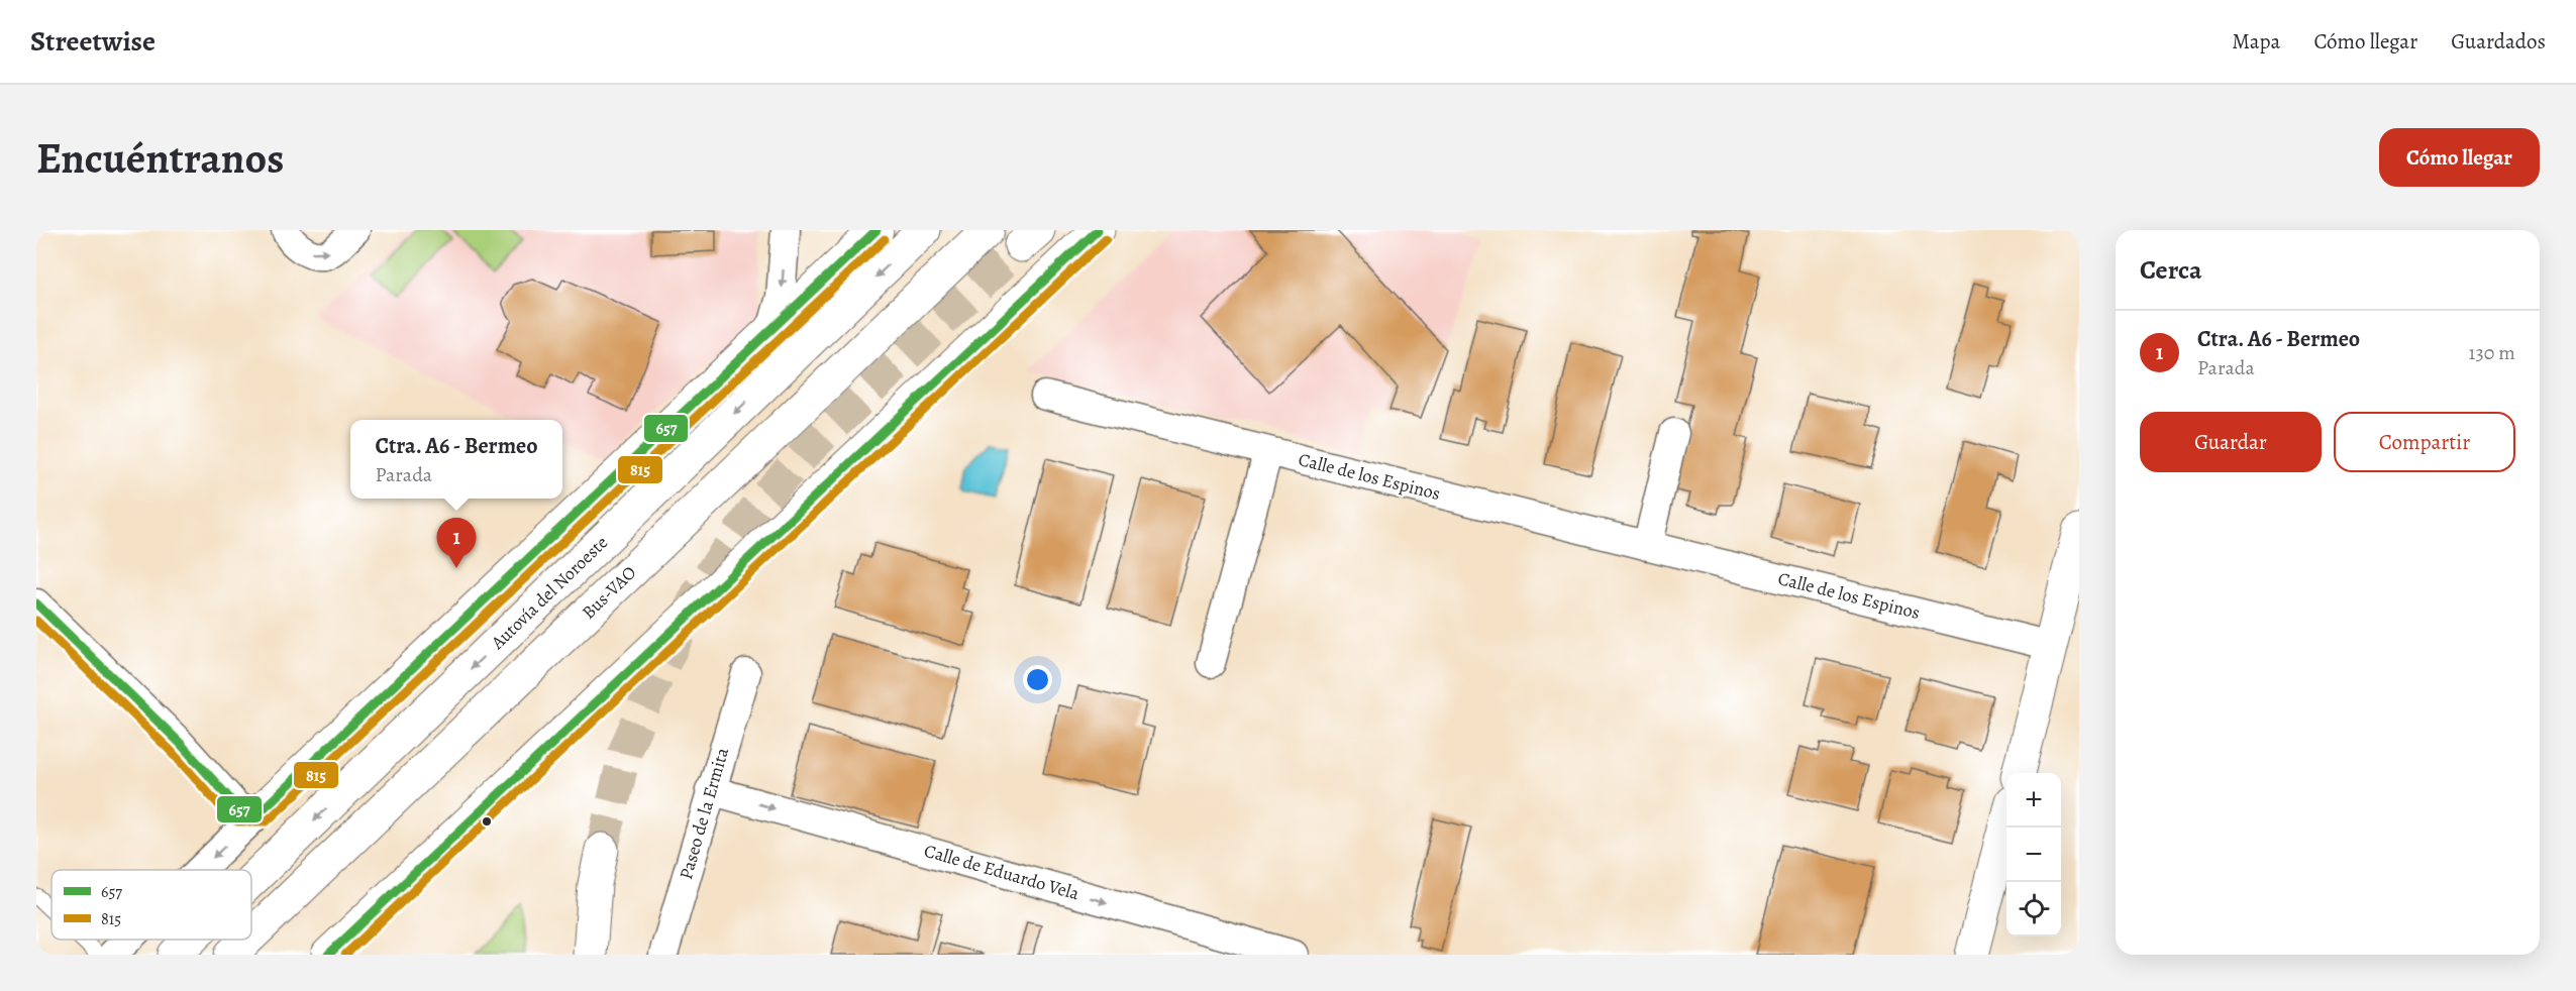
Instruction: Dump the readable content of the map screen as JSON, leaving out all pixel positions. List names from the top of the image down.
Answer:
{
  "streets": {
    "main road": ["Autovía del Noroeste", "Bus-VAO"],
    "street": ["Calle de los Espinos", "Paseo de la Ermita", "Calle de Eduardo Vela"]
  },
  "crossings": [
    ["Paseo de la Ermita", "Calle de Eduardo Vela"]
  ],
  "one_way": ["Calle de Eduardo Vela"],
  "lines": ["transit line 657", "transit line 815"],
  "legend": ["657", "815"],
  "page": {
    "header": "Streetwise",
    "nav": ["Mapa", "Cómo llegar", "Guardados"],
    "buttons": [
      "Cómo llegar",
      ["Guardar", "Compartir"]
    ],
    "title": "Encuéntranos",
    "heading": "Cerca",
    "list": [
      {
        "mark": "1",
        "name": "Ctra. A6 - Bermeo",
        "note": "Parada",
        "value": "130 m"
      }
    ],
    "popup": ["Ctra. A6 - Bermeo", "Parada"],
    "pins": "1",
    "map_buttons": ["+", "−"]
  }
}
